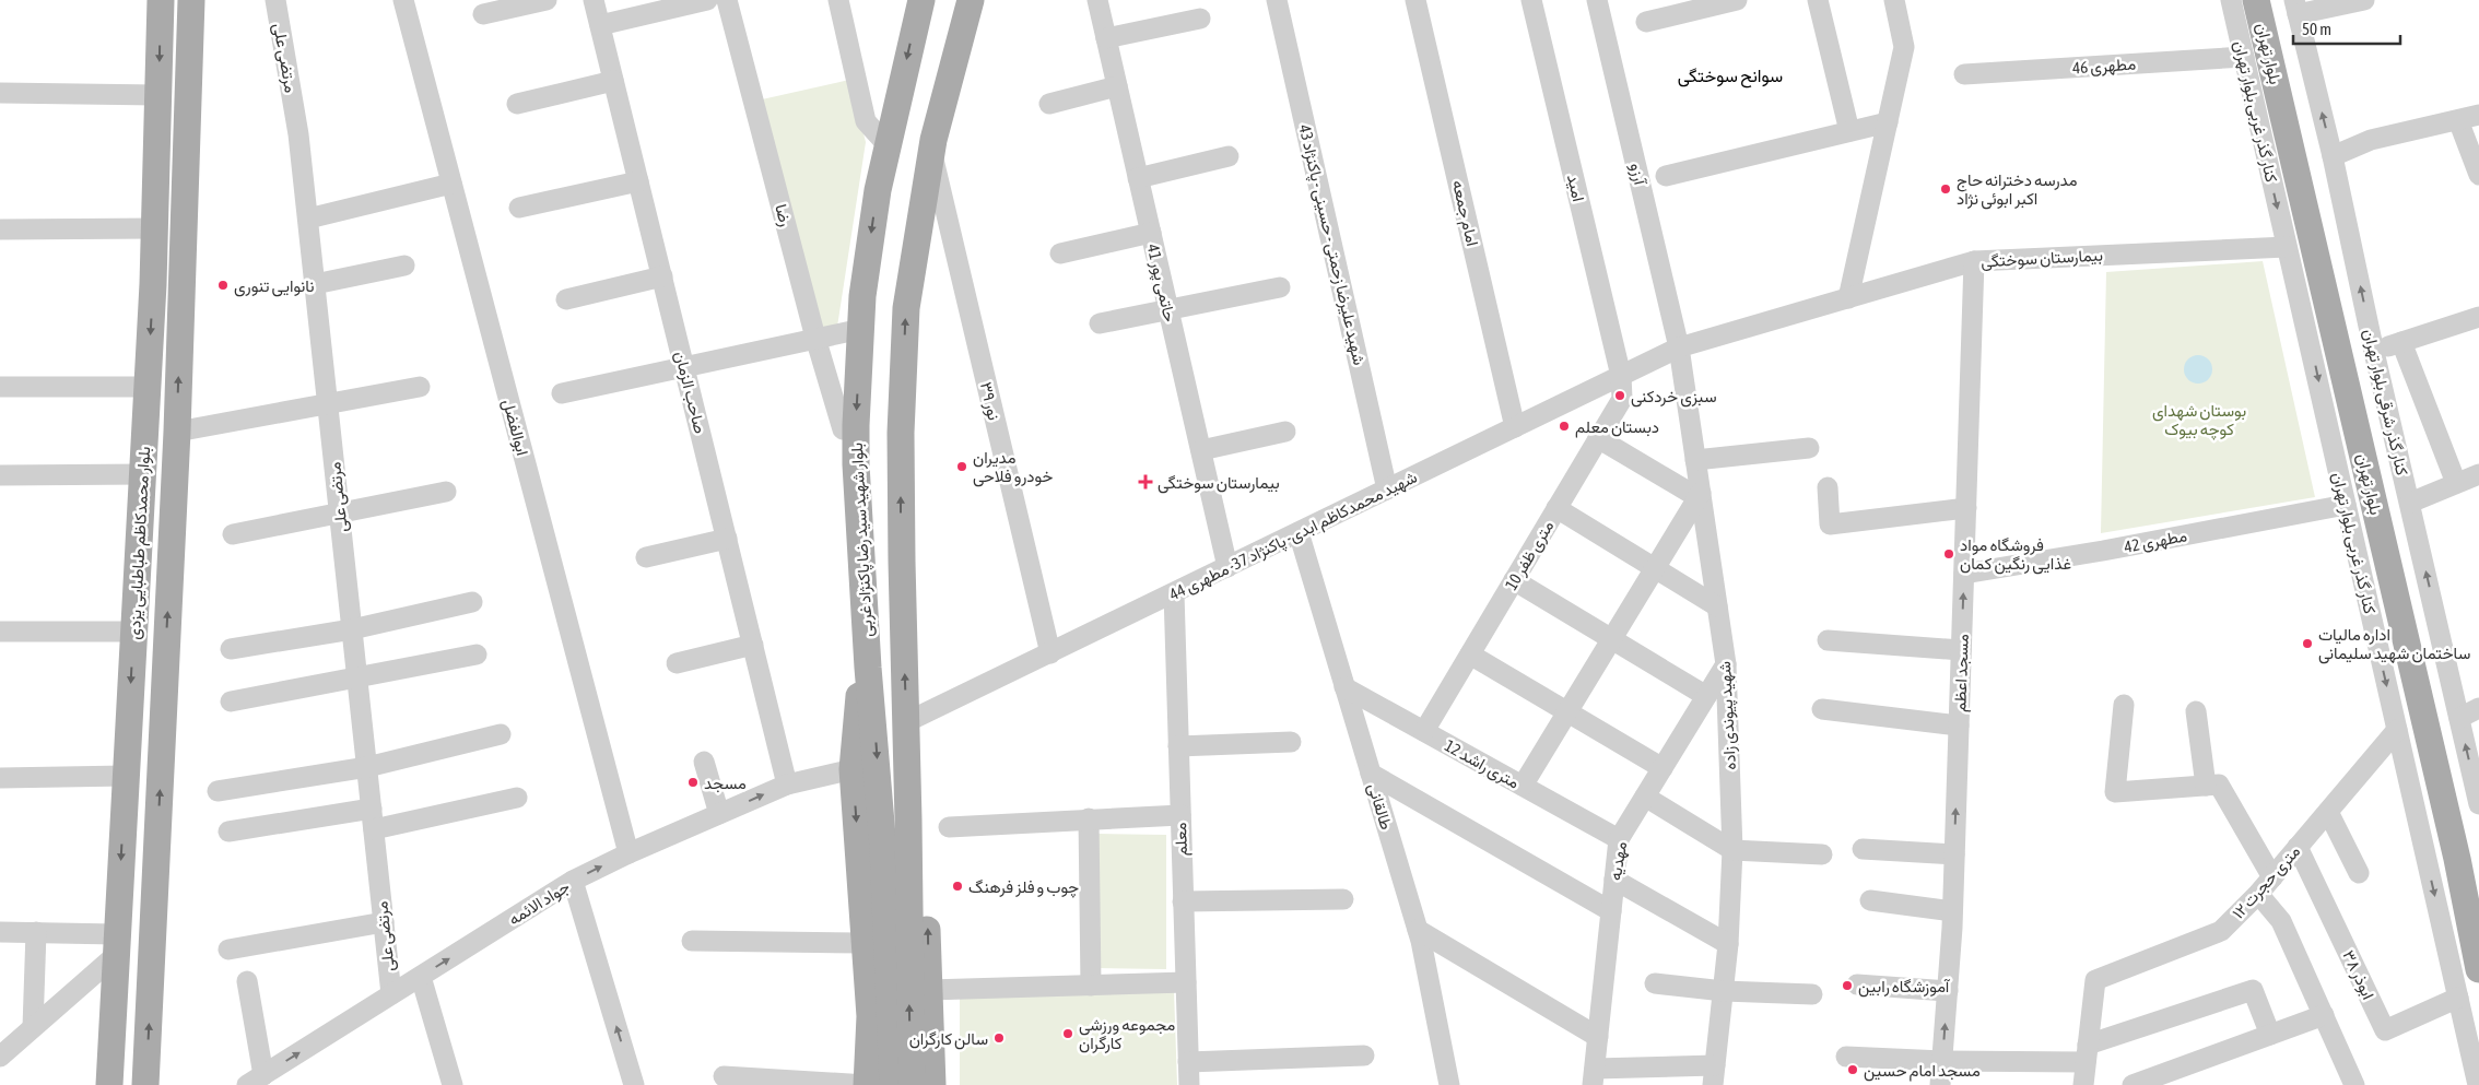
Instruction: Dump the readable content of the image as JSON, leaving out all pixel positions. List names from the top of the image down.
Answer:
{
  "streets": {
    "main road": ["بلوار تهران", "بلوار شهید سید رضا پاکنژاد غربی", "بلوار محمدکاظم طباطبایی یزدی"],
    "street": [
      "مرتضی علی",
      "مطهری 46",
      "کنار گذر غربی بلوار تهران",
      "آرزو",
      "امید",
      "امام جمعه",
      "رضا",
      "شهید علیرضا زحمتی - حسینی - پاکنژاد 43",
      "بیمارستان سوختگی",
      "حاتمی پور 41",
      "صاحب الزمان",
      "نور ۳۹",
      "کنار گذر شرقی بلوار تهران",
      "ابوالفضل",
      "شهید محمدکاظم ابدی- پاکنژاد 37- مطهری 44",
      "مطهری 42",
      "10 متری ظفر",
      "مسجد اعظم",
      "شهید پیوندی زاده",
      "12 متری راشد",
      "طالقانی",
      "معلم",
      "مهدیه",
      "۱۲ متری حجرت",
      "جواد الائمه",
      "۳۸ ابوذر"
    ]
  },
  "crossings": [
    ["مرتضی علی", "جواد الائمه"],
    ["مطهری 46", "کنار گذر غربی بلوار تهران"],
    ["کنار گذر غربی بلوار تهران", "بیمارستان سوختگی"],
    ["کنار گذر غربی بلوار تهران", "مطهری 42"],
    ["کنار گذر غربی بلوار تهران", "۱۲ متری حجرت"],
    ["کنار گذر غربی بلوار تهران", "۳۸ ابوذر"],
    ["آرزو", "بیمارستان سوختگی"],
    ["آرزو", "شهید محمدکاظم ابدی- پاکنژاد 37- مطهری 44"],
    ["آرزو", "شهید پیوندی زاده"],
    ["امید", "شهید محمدکاظم ابدی- پاکنژاد 37- مطهری 44"],
    ["امید", "10 متری ظفر"],
    ["امام جمعه", "شهید محمدکاظم ابدی- پاکنژاد 37- مطهری 44"],
    ["شهید علیرضا زحمتی - حسینی - پاکنژاد 43", "شهید محمدکاظم ابدی- پاکنژاد 37- مطهری 44"],
    ["بیمارستان سوختگی", "شهید محمدکاظم ابدی- پاکنژاد 37- مطهری 44"],
    ["بیمارستان سوختگی", "مسجد اعظم"],
    ["بیمارستان سوختگی", "شهید پیوندی زاده"],
    ["حاتمی پور 41", "شهید محمدکاظم ابدی- پاکنژاد 37- مطهری 44"],
    ["صاحب الزمان", "جواد الائمه"],
    ["نور ۳۹", "شهید محمدکاظم ابدی- پاکنژاد 37- مطهری 44"],
    ["ابوالفضل", "جواد الائمه"],
    ["شهید محمدکاظم ابدی- پاکنژاد 37- مطهری 44", "10 متری ظفر"],
    ["شهید محمدکاظم ابدی- پاکنژاد 37- مطهری 44", "شهید پیوندی زاده"],
    ["شهید محمدکاظم ابدی- پاکنژاد 37- مطهری 44", "طالقانی"],
    ["شهید محمدکاظم ابدی- پاکنژاد 37- مطهری 44", "معلم"],
    ["مطهری 42", "مسجد اعظم"],
    ["10 متری ظفر", "12 متری راشد"],
    ["شهید پیوندی زاده", "مهدیه"],
    ["12 متری راشد", "طالقانی"],
    ["12 متری راشد", "مهدیه"],
    ["۱۲ متری حجرت", "۳۸ ابوذر"]
  ],
  "one_way": ["کنار گذر شرقی بلوار تهران"],
  "districts": ["سوانح سوختگی"],
  "parks": ["بوستان شهدای کوچه بیوک"],
  "places": {
    "other": [
      "مدرسه دخترانه حاج اکبر ابوئی نژاد",
      "نانوایی تنوری",
      "سبزی خردکنی",
      "دبستان معلم",
      "مدیران خودرو فلاحی",
      "فروشگاه مواد غذایی رنگین کمان",
      "اداره مالیات ساختمان شهید سلیمانی",
      "مسجد",
      "چوب و فلز فرهنگ",
      "آموزشگاه رابین",
      "مجموعه ورزشی کارگران",
      "سالن کارگران",
      "مسجد امام حسین"
    ],
    "health": ["بیمارستان سوختگی"]
  },
  "scale_bar": "50 m"
}
